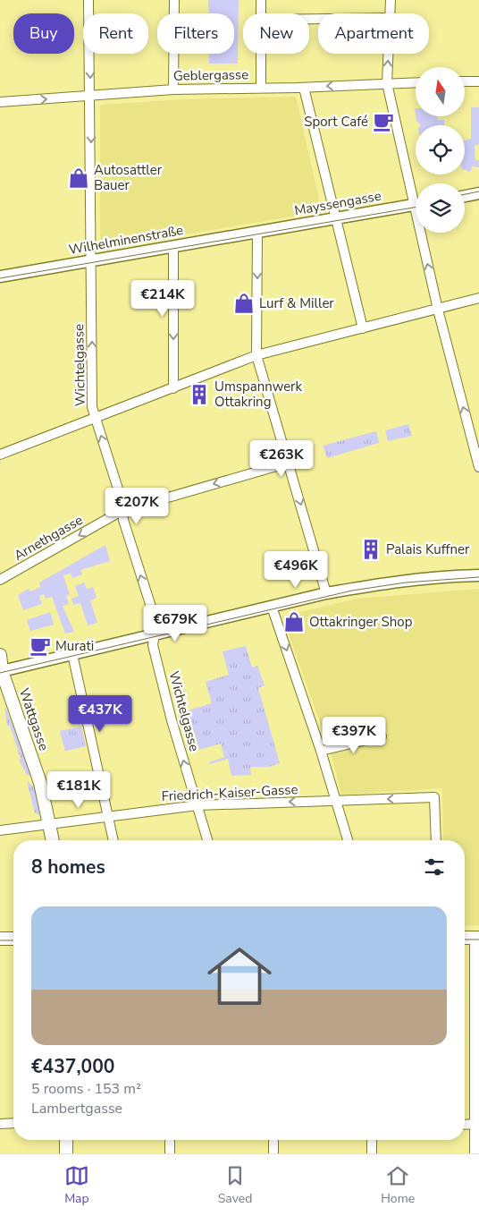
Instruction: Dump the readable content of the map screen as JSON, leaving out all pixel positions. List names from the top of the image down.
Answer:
{
  "streets": {
    "main road": ["Wattgasse"],
    "street": [
      "Geblergasse",
      "Mayssengasse",
      "Wilhelminenstraße",
      "Wichtelgasse",
      "Arnethgasse",
      "Friedrich-Kaiser-Gasse"
    ]
  },
  "crossings": [
    ["Geblergasse", "Wichtelgasse"],
    ["Mayssengasse", "Wilhelminenstraße"],
    ["Wilhelminenstraße", "Wichtelgasse"],
    ["Wichtelgasse", "Arnethgasse"],
    ["Wichtelgasse", "Friedrich-Kaiser-Gasse"],
    ["Wattgasse", "Friedrich-Kaiser-Gasse"]
  ],
  "one_way": ["Arnethgasse", "Friedrich-Kaiser-Gasse"],
  "places": {
    "cafe": ["Sport Café", "Murati"],
    "shop": ["Autosattler Bauer", "Lurf & Miller", "Ottakringer Shop"],
    "building": ["Umspannwerk Ottakring", "Palais Kuffner"]
  },
  "north": "top",
  "page": {
    "chip": [
      "Buy",
      "Rent",
      "Filters",
      "New",
      "Apartment"
    ],
    "price": [
      "€214K",
      "€263K",
      "€207K",
      "€496K",
      "€679K",
      "€437K",
      "€397K",
      "€181K"
    ],
    "heading": "8 homes",
    "list": [
      {
        "name": "€437,000",
        "note": "5 rooms · 153 m² · Lambertgasse"
      }
    ],
    "tabs": ["Map", "Saved", "Home"]
  }
}
